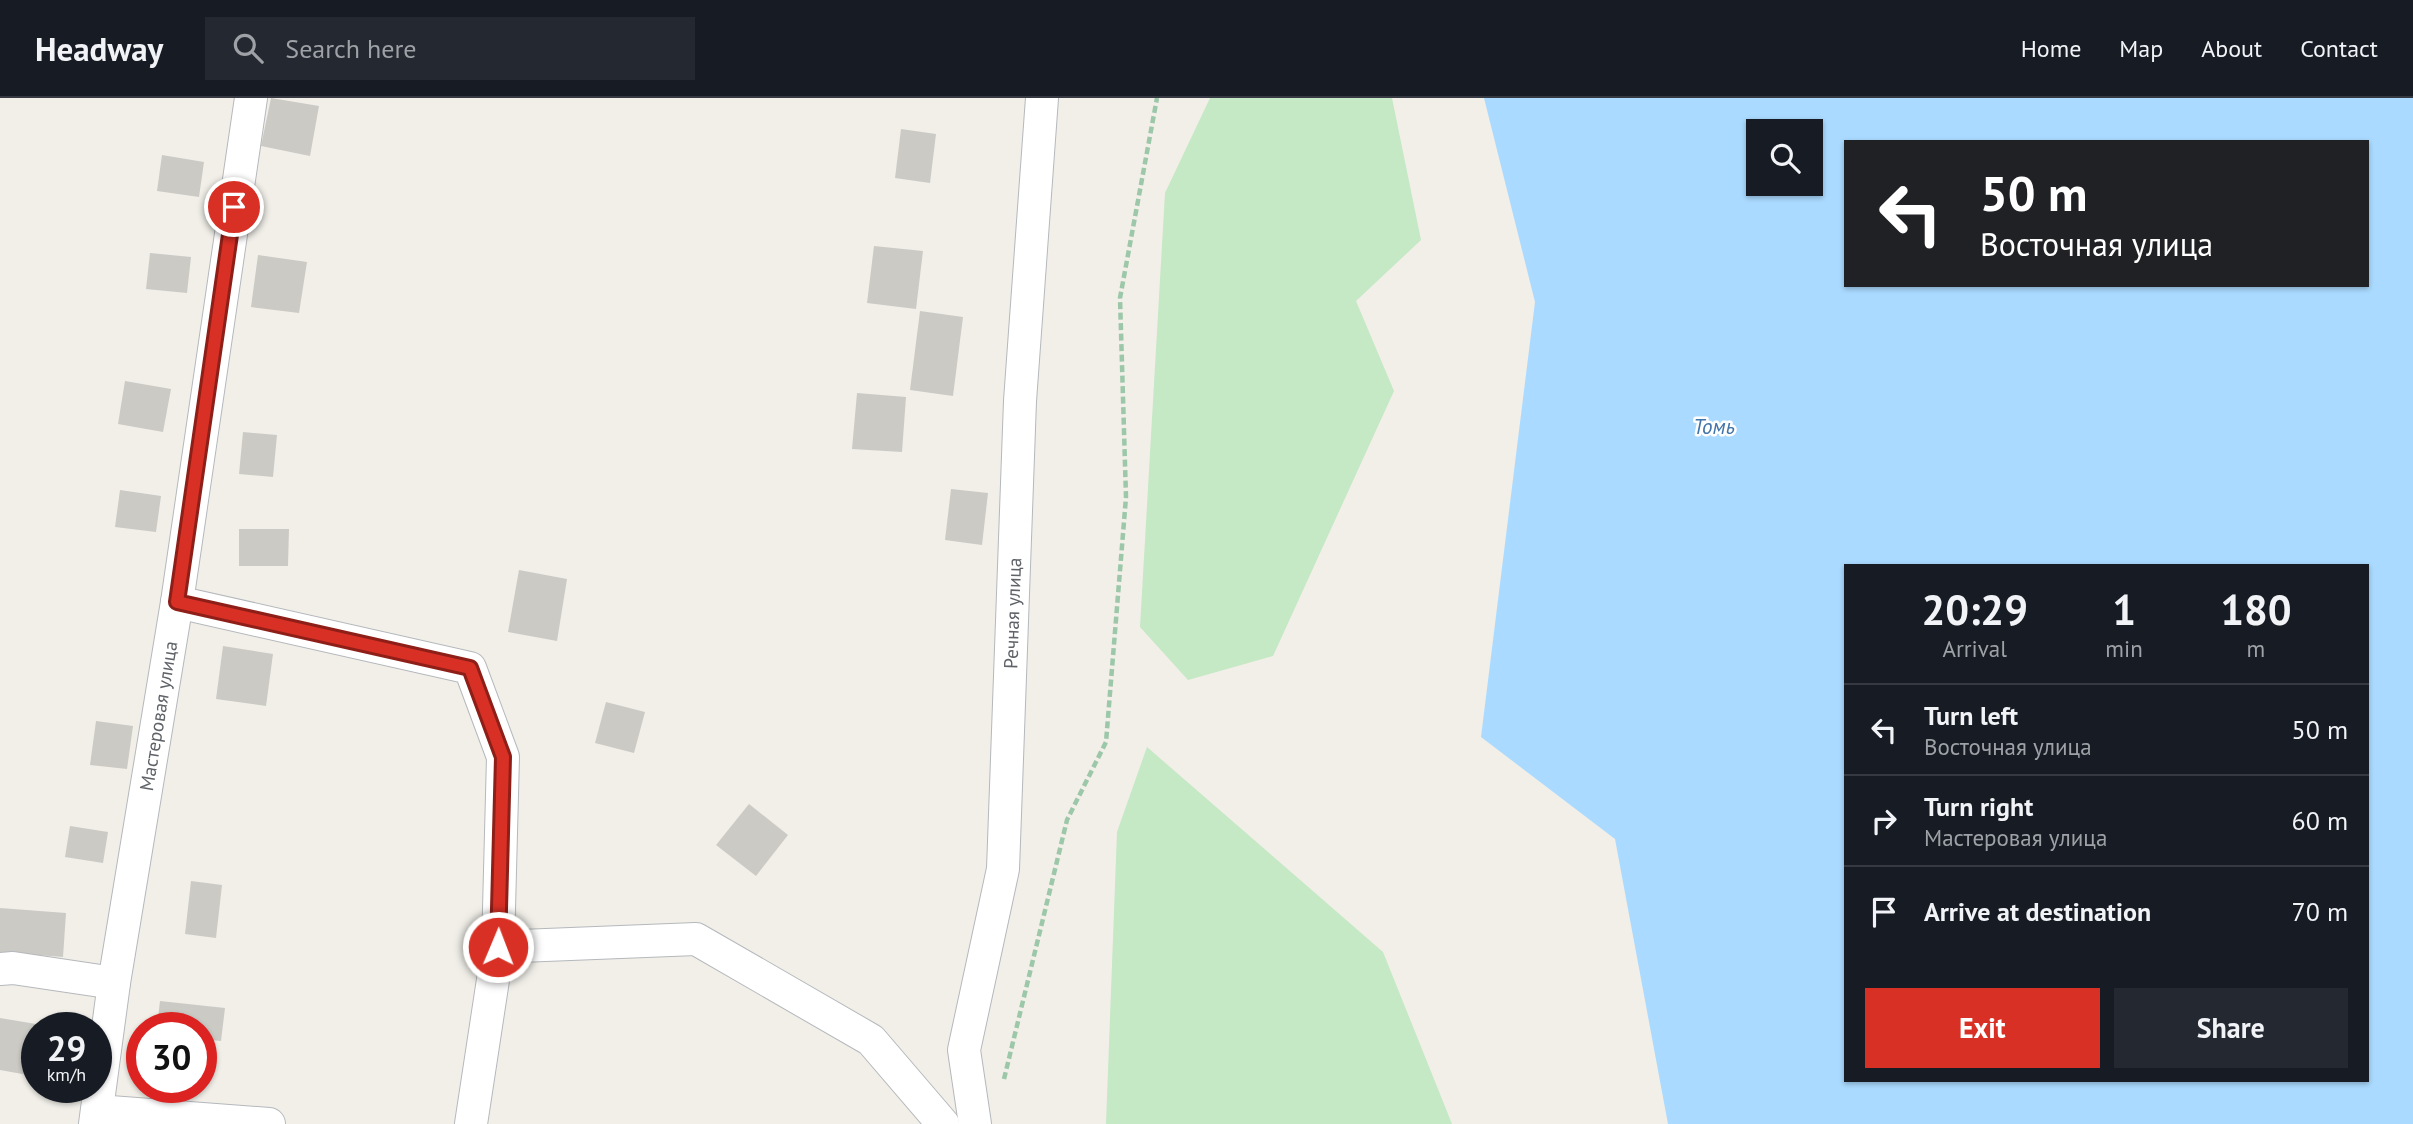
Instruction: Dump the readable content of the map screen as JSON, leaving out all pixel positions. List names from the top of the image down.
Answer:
{
  "streets": {
    "street": ["Речная улица", "Мастеровая улица"]
  },
  "water": ["Томь"],
  "page": {
    "header": "Headway",
    "search": "Search here",
    "nav": [
      "Home",
      "Map",
      "About",
      "Contact"
    ],
    "turn": ["50 m", "Восточная улица"],
    "eta": [
      "20:29",
      "Arrival",
      "1",
      "min",
      "180",
      "m"
    ],
    "list": [
      {
        "name": "Turn left",
        "note": "Восточная улица",
        "value": "50 m"
      },
      {
        "name": "Turn right",
        "note": "Мастеровая улица",
        "value": "60 m"
      },
      {
        "name": "Arrive at destination",
        "value": "70 m"
      }
    ],
    "buttons": ["Exit", "Share"],
    "speed": "29 km/h",
    "limit": "30"
  }
}
